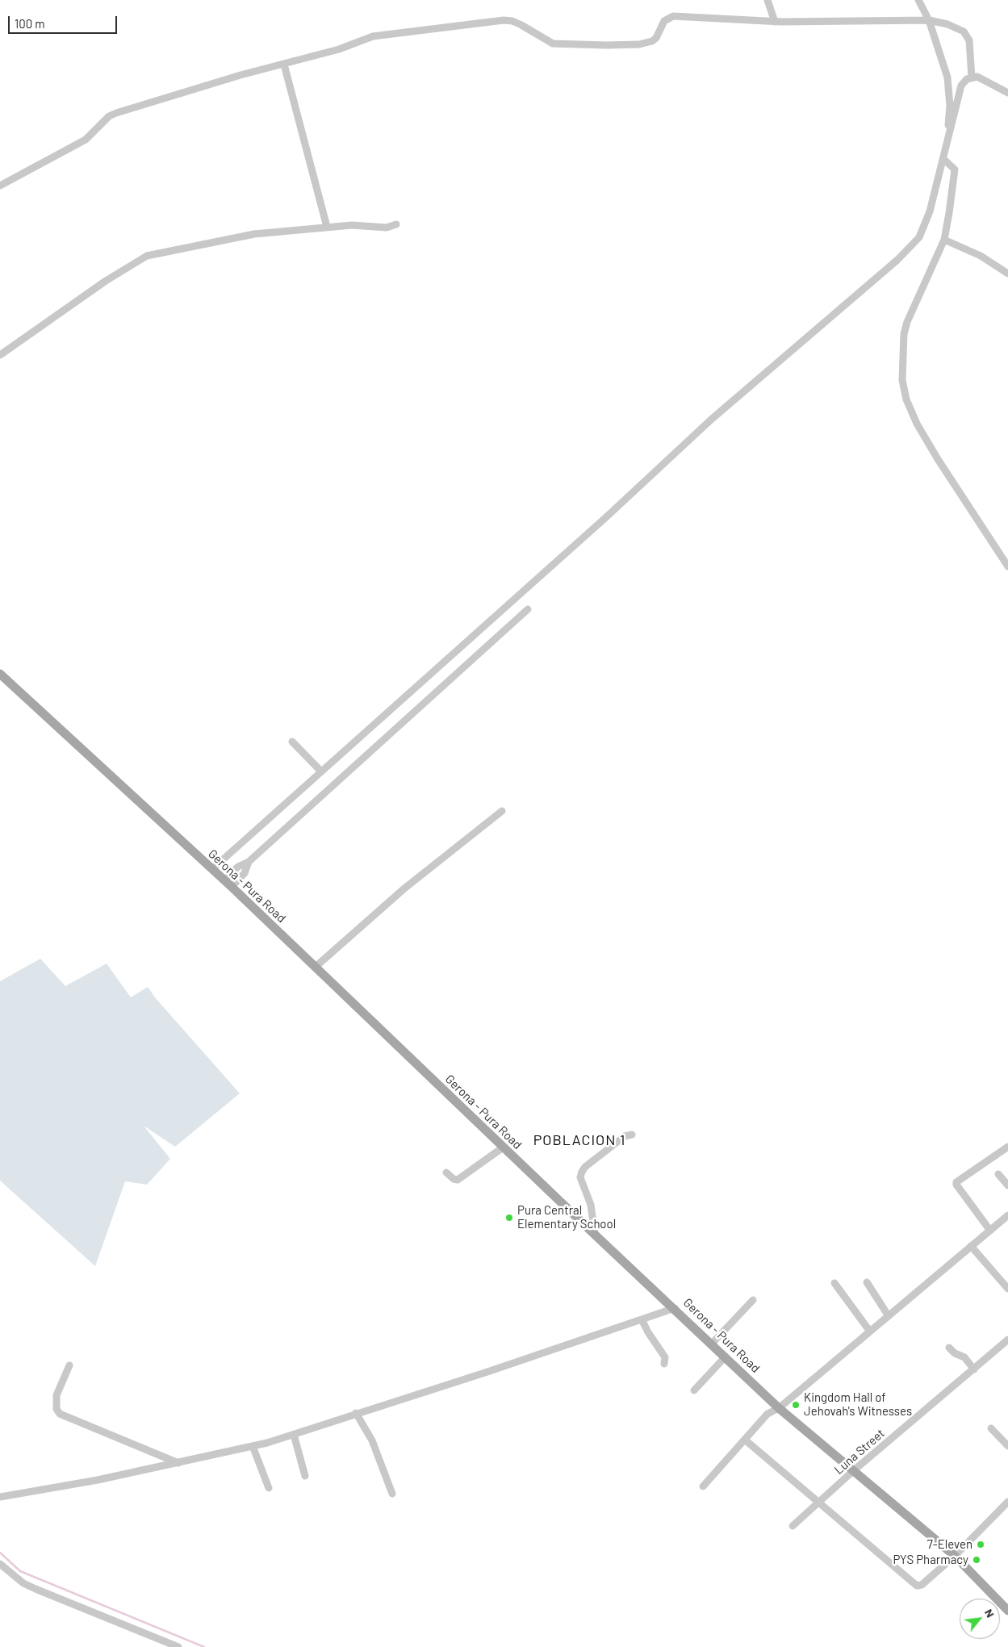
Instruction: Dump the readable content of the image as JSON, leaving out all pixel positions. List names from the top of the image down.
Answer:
{
  "streets": {
    "main road": ["Gerona - Pura Road"],
    "street": ["Luna Street"]
  },
  "crossings": [
    ["Gerona - Pura Road", "Luna Street"]
  ],
  "districts": ["POBLACION 1"],
  "places": [
    "Pura Central Elementary School",
    "Kingdom Hall of Jehovah's Witnesses",
    "7-Eleven",
    "PYS Pharmacy"
  ],
  "scale_bar": "100 m",
  "north": "top right"
}
